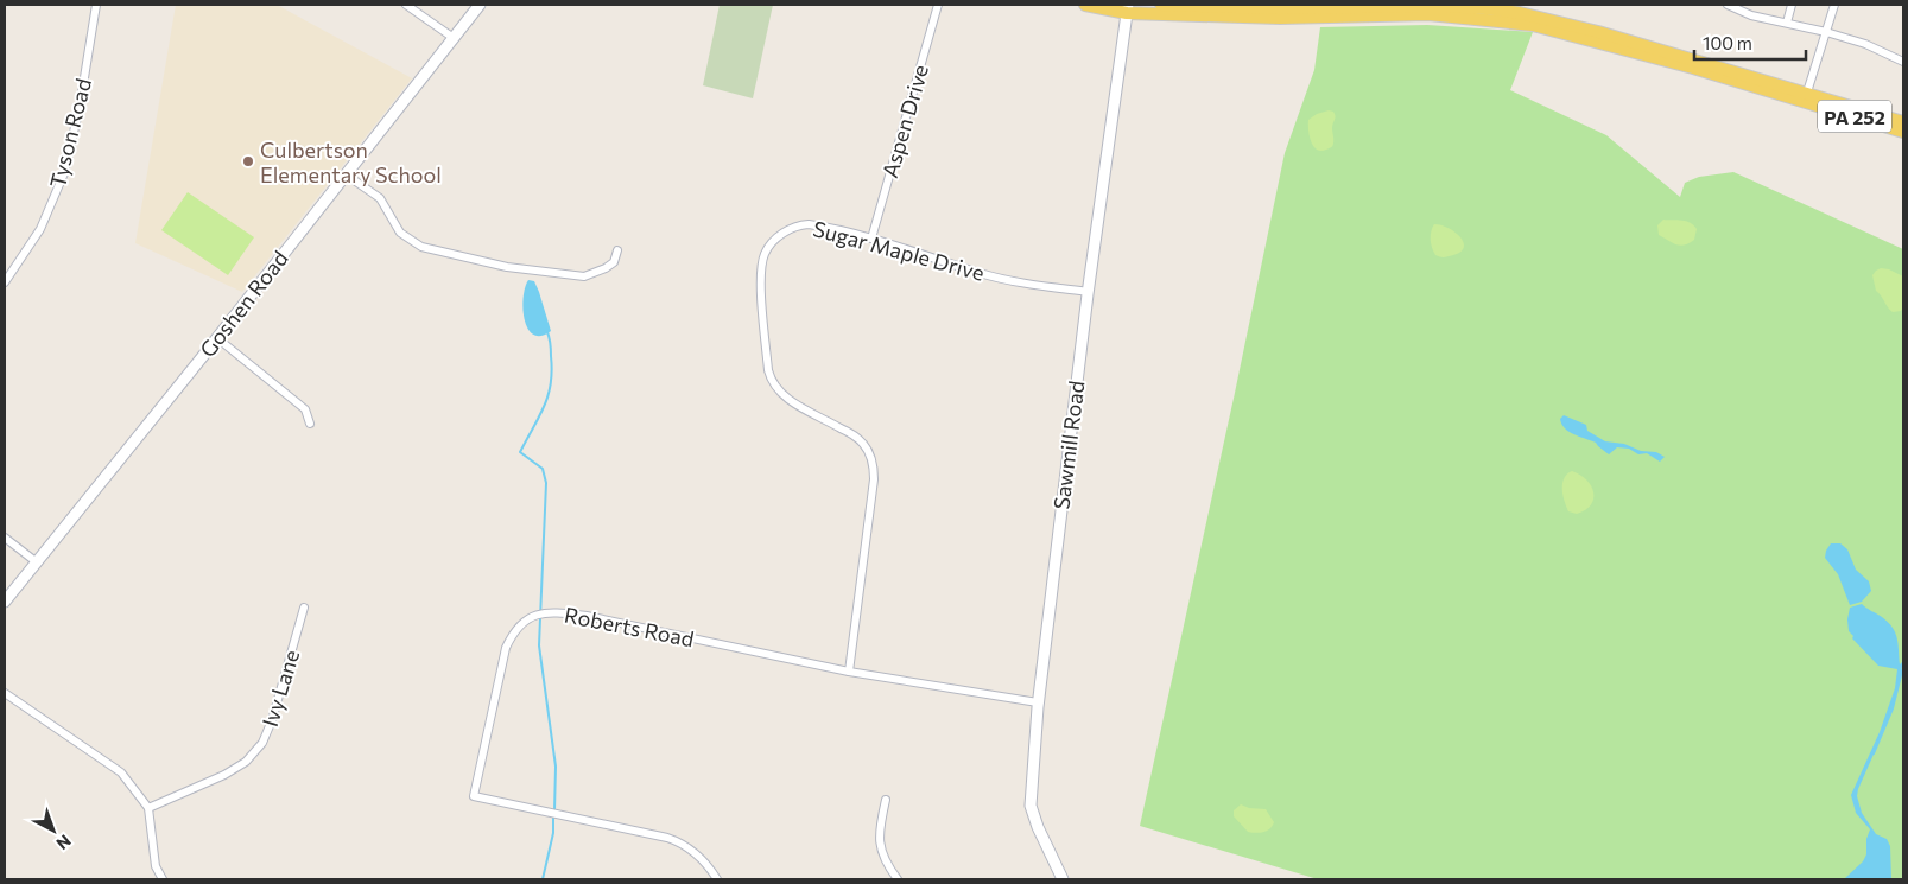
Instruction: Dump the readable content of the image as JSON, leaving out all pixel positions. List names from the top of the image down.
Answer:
{
  "streets": {
    "main road": ["PA 252"],
    "street": [
      "Aspen Drive",
      "Tyson Road",
      "Sugar Maple Drive",
      "Goshen Road",
      "Sawmill Road",
      "Roberts Road",
      "Ivy Lane"
    ]
  },
  "crossings": [
    ["PA 252", "Sawmill Road"],
    ["Aspen Drive", "Sugar Maple Drive"],
    ["Sugar Maple Drive", "Sawmill Road"],
    ["Sugar Maple Drive", "Roberts Road"],
    ["Sawmill Road", "Roberts Road"]
  ],
  "places": ["Culbertson Elementary School"],
  "scale_bar": "100 m",
  "north": "bottom right"
}
